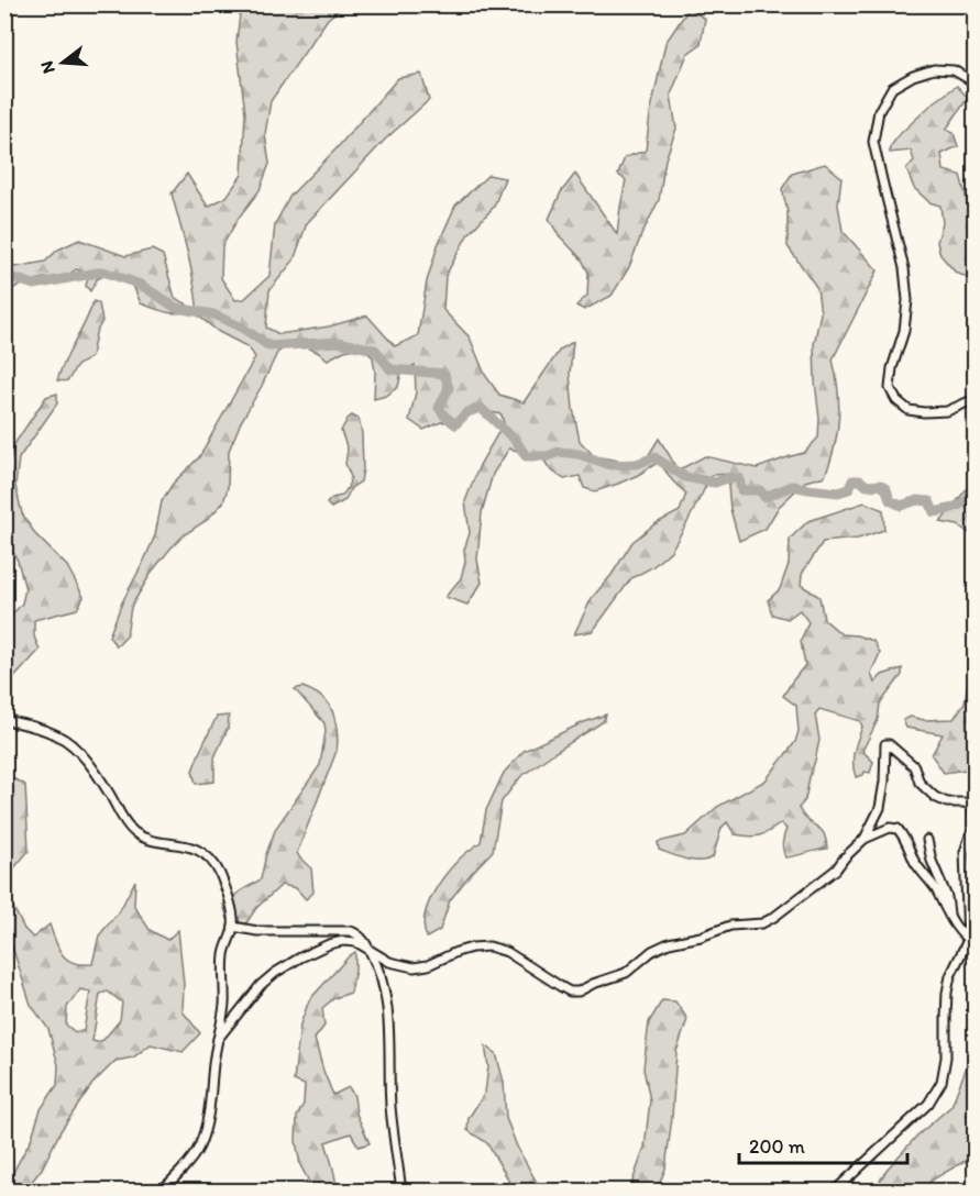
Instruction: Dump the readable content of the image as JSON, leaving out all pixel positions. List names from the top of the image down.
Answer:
{
  "scale_bar": "200 m",
  "north": "left"
}
